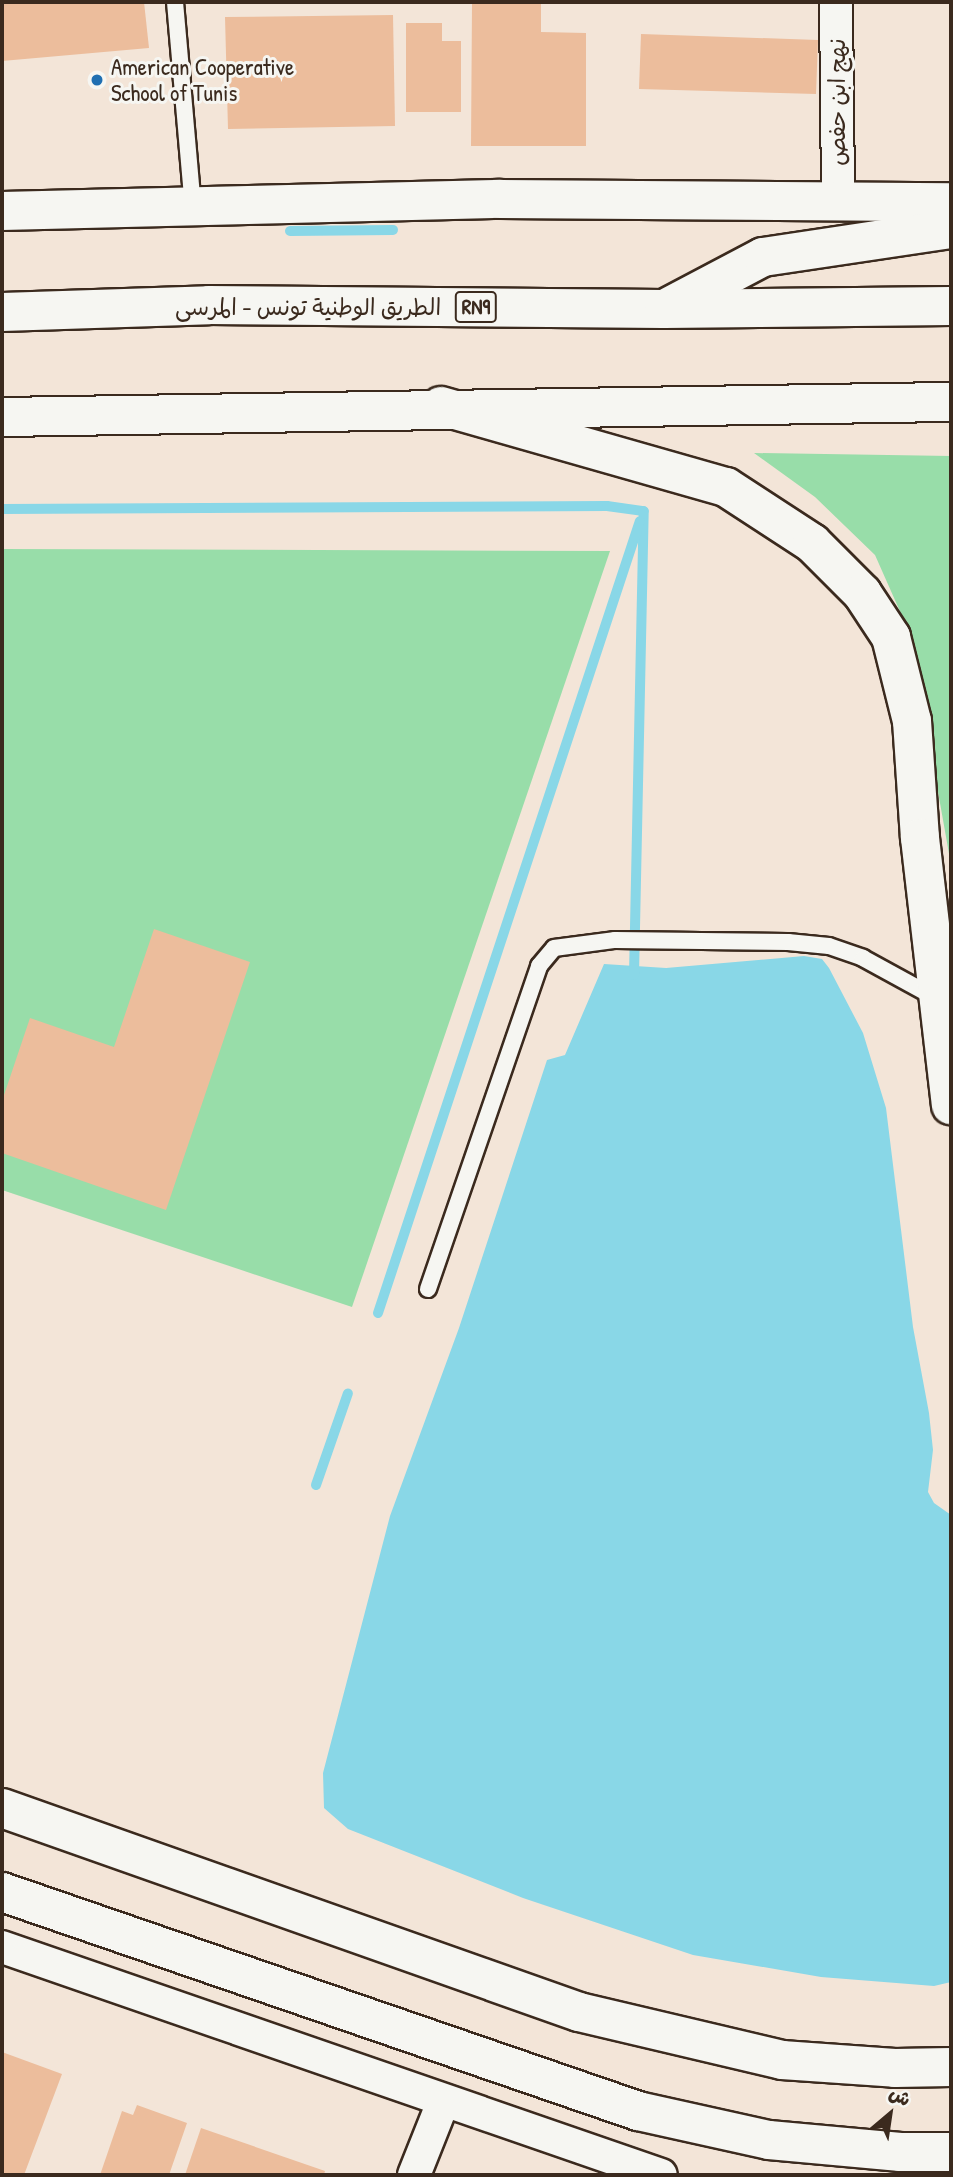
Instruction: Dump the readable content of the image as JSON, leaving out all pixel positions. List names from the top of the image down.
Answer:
{
  "streets": {
    "main road": ["الطريق الوطنية تونس - المرسى", "RN9"],
    "street": ["نهج ابن حفص"]
  },
  "places": ["American Cooperative School of Tunis"],
  "north": "top right"
}
